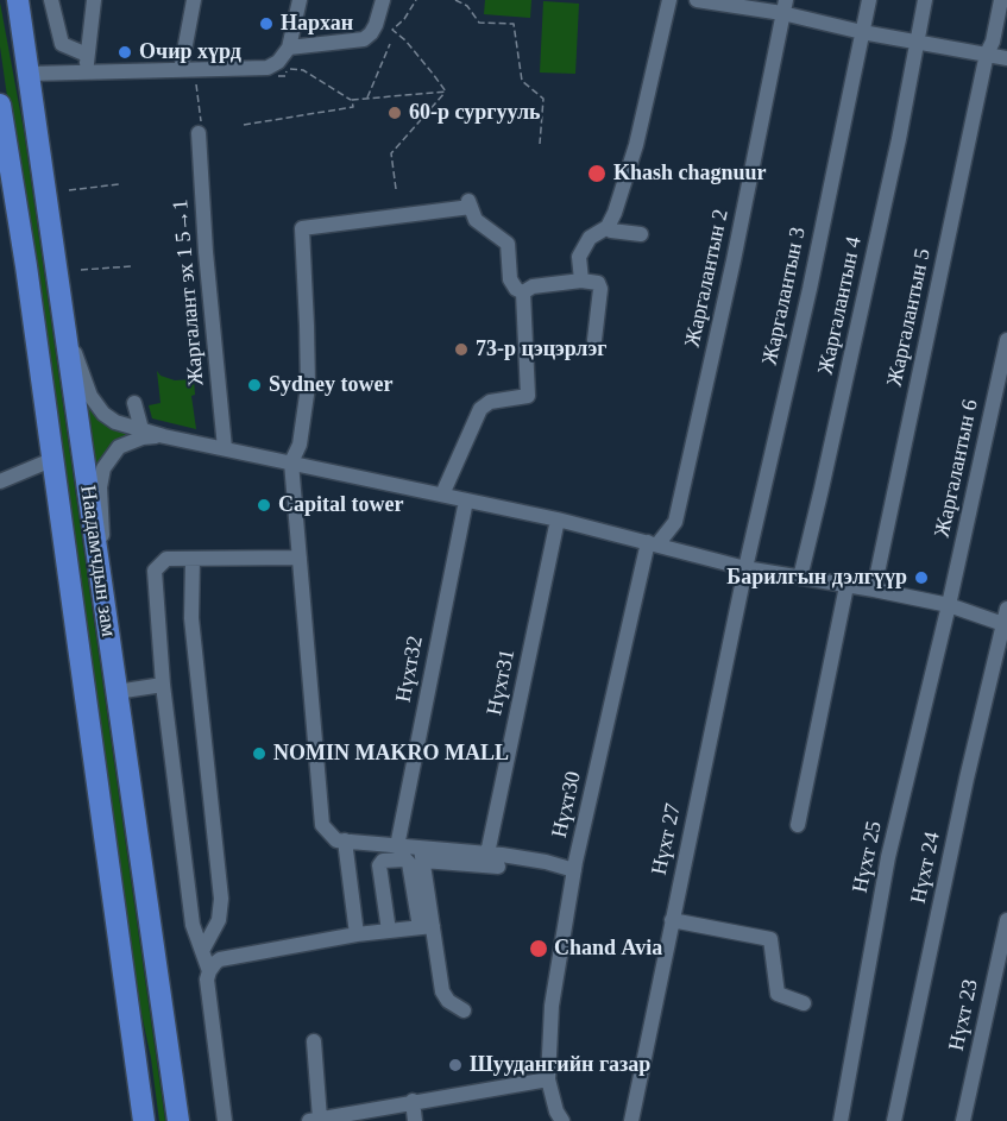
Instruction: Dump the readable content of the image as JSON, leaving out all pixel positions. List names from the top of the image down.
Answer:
{
  "streets": {
    "highway": ["Наадамчдын зам"],
    "street": [
      "Жаргалантын 2",
      "Жаргалант эх 1 5→1",
      "Жаргалантын 3",
      "Жаргалантын 4",
      "Жаргалантын 5",
      "Жаргалантын 6",
      "Нүхт32",
      "Нүхт31",
      "Нүхт30",
      "Нүхт 27",
      "Нүхт 25",
      "Нүхт 24",
      "Нүхт 23"
    ]
  },
  "crossings": [
    ["Жаргалантын 2", "Нүхт30"],
    ["Жаргалантын 3", "Нүхт 27"],
    ["Жаргалантын 6", "Нүхт 25"]
  ],
  "places": [
    "Нархан",
    "Очир хүрд",
    "60-р сургууль",
    "Khash chagnuur",
    "73-р цэцэрлэг",
    "Sydney tower",
    "Capital tower",
    "Барилгын дэлгүүр",
    "NOMIN MAKRO MALL",
    "Chand Avia",
    "Шуудангийн газар"
  ]
}
